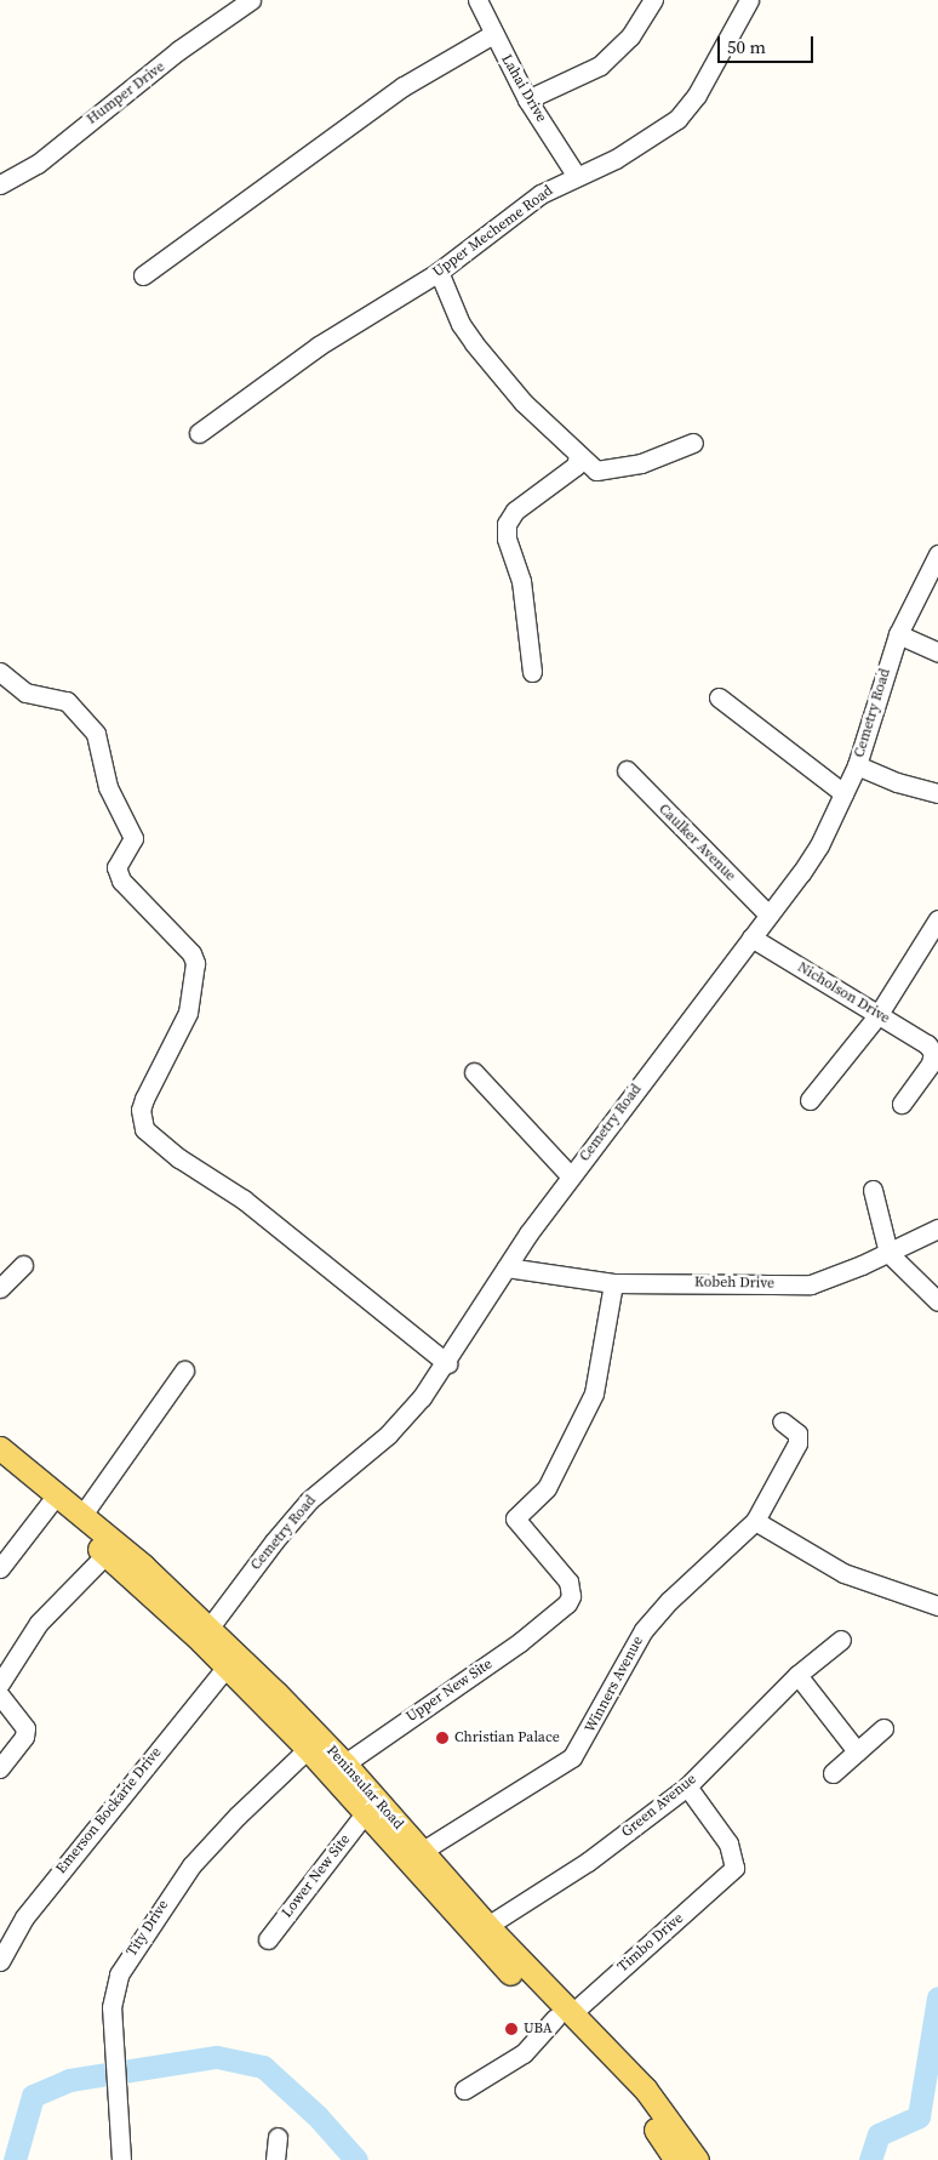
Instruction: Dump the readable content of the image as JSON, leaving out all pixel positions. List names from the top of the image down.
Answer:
{
  "streets": {
    "main road": ["Peninsular Road"],
    "street": [
      "Lahai Drive",
      "Humper Drive",
      "Upper Mecheme Road",
      "Cemetry Road",
      "Caulker Avenue",
      "Nicholson Drive",
      "Kobeh Drive",
      "Winners Avenue",
      "Upper New Site",
      "Green Avenue",
      "Emerson Bockarie Drive",
      "Lower New Site",
      "Tity Drive",
      "Timbo Drive"
    ]
  },
  "crossings": [
    ["Lahai Drive", "Upper Mecheme Road"],
    ["Cemetry Road", "Caulker Avenue"],
    ["Cemetry Road", "Nicholson Drive"],
    ["Cemetry Road", "Kobeh Drive"],
    ["Cemetry Road", "Peninsular Road"],
    ["Kobeh Drive", "Upper New Site"],
    ["Winners Avenue", "Peninsular Road"],
    ["Upper New Site", "Peninsular Road"],
    ["Peninsular Road", "Green Avenue"],
    ["Peninsular Road", "Emerson Bockarie Drive"],
    ["Peninsular Road", "Lower New Site"],
    ["Peninsular Road", "Tity Drive"],
    ["Peninsular Road", "Timbo Drive"],
    ["Green Avenue", "Timbo Drive"]
  ],
  "places": ["Christian Palace", "UBA"],
  "scale_bar": "50 m"
}
